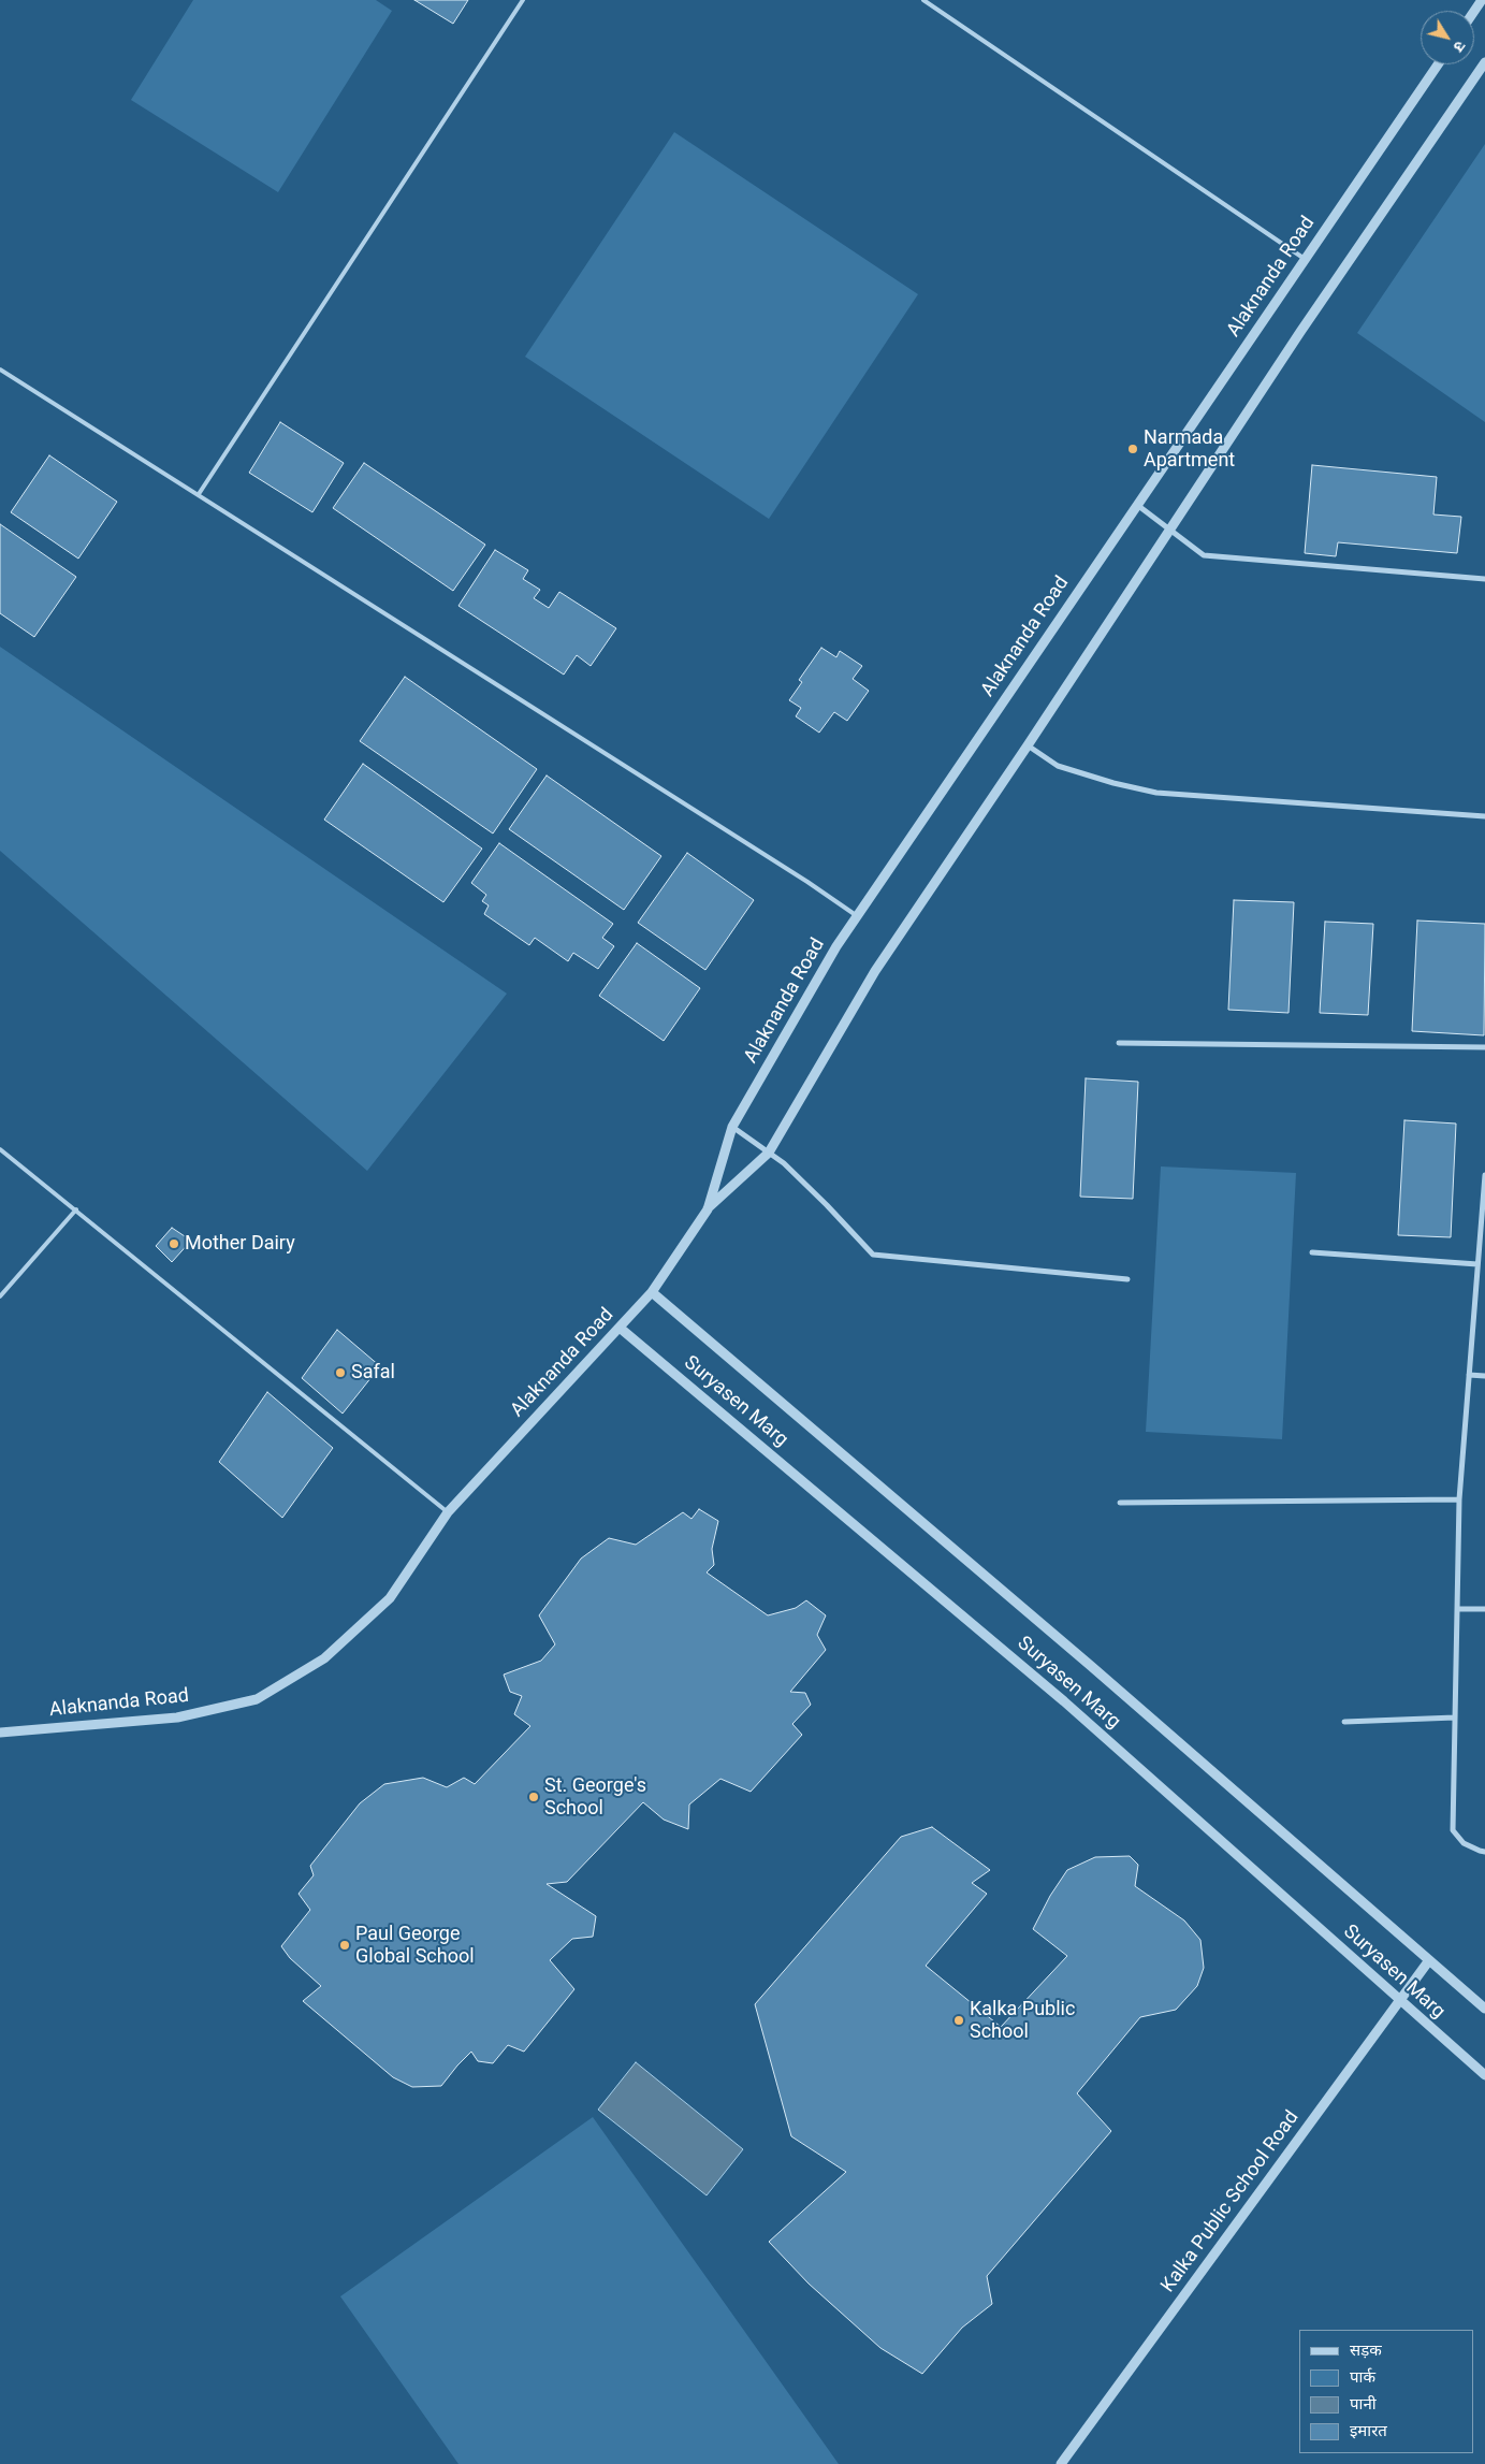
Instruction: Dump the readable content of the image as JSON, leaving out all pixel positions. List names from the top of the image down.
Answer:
{
  "streets": {
    "street": ["Alaknanda Road", "Suryasen Marg", "Kalka Public School Road"]
  },
  "crossings": [
    ["Alaknanda Road", "Suryasen Marg"],
    ["Suryasen Marg", "Kalka Public School Road"]
  ],
  "places": [
    "Narmada Apartment",
    "Mother Dairy",
    "Safal",
    "St. George's School",
    "Paul George Global School",
    "Kalka Public School"
  ],
  "legend": [
    "सड़क",
    "पार्क",
    "पानी",
    "इमारत"
  ],
  "north": "bottom right"
}
